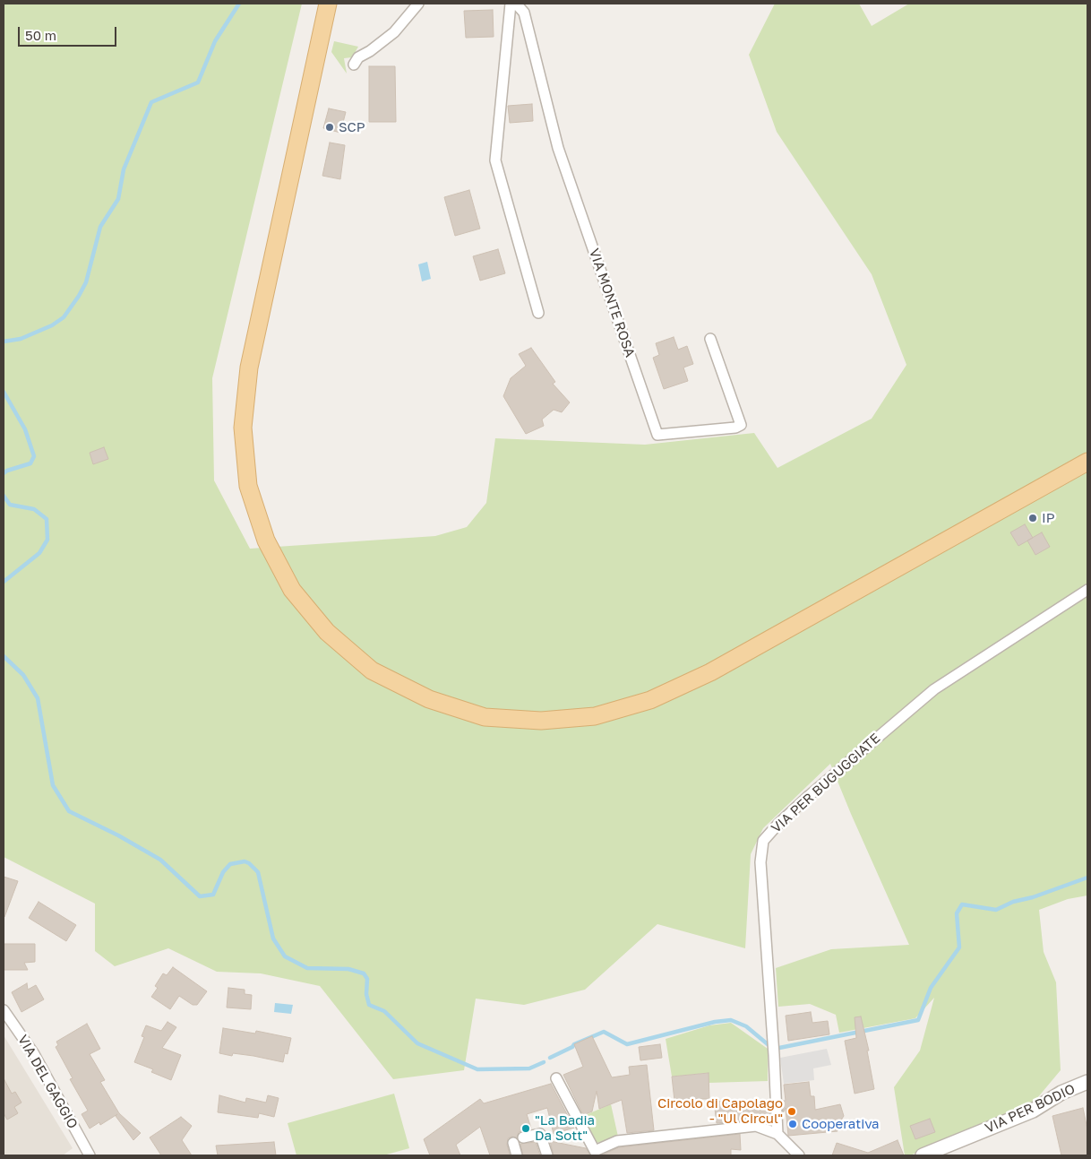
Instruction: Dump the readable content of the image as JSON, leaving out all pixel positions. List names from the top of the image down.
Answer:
{
  "streets": {
    "street": [
      "VIA MONTE ROSA",
      "VIA PER BUGUGGIATE",
      "VIA DEL GAGGIO",
      "VIA PER BODIO"
    ]
  },
  "places": [
    "SCP",
    "IP",
    "Circolo di Capolago - \"Ul Circul\"",
    "Cooperativa",
    "\"La Badia Da Sott\""
  ],
  "scale_bar": "50 m"
}
